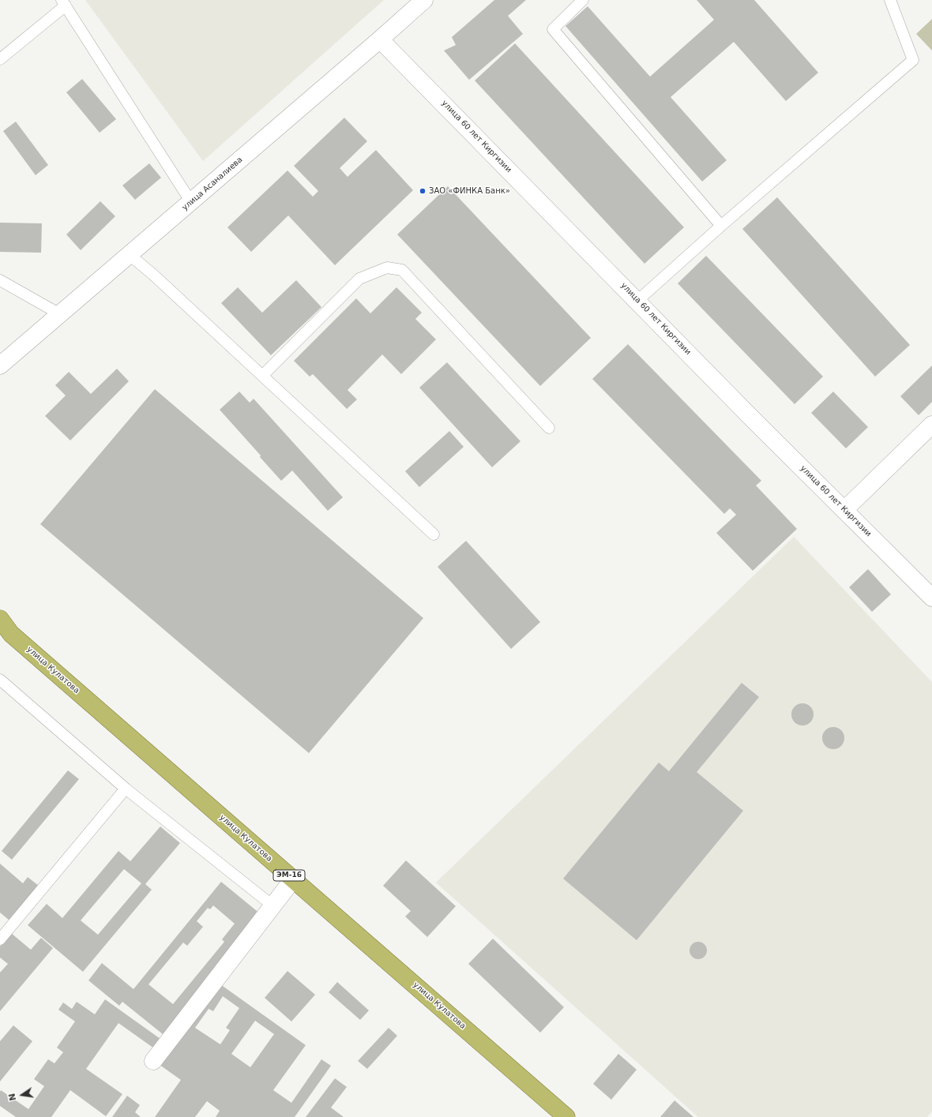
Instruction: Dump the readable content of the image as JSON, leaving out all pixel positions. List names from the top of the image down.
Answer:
{
  "streets": {
    "highway": ["улица Кулатова", "ЭМ-16"],
    "street": ["улица 60 лет Киргизии", "улица Асаналиева"]
  },
  "crossings": [
    ["улица 60 лет Киргизии", "улица Асаналиева"]
  ],
  "places": ["ЗАО «ФИНКА Банк»"],
  "north": "left"
}
